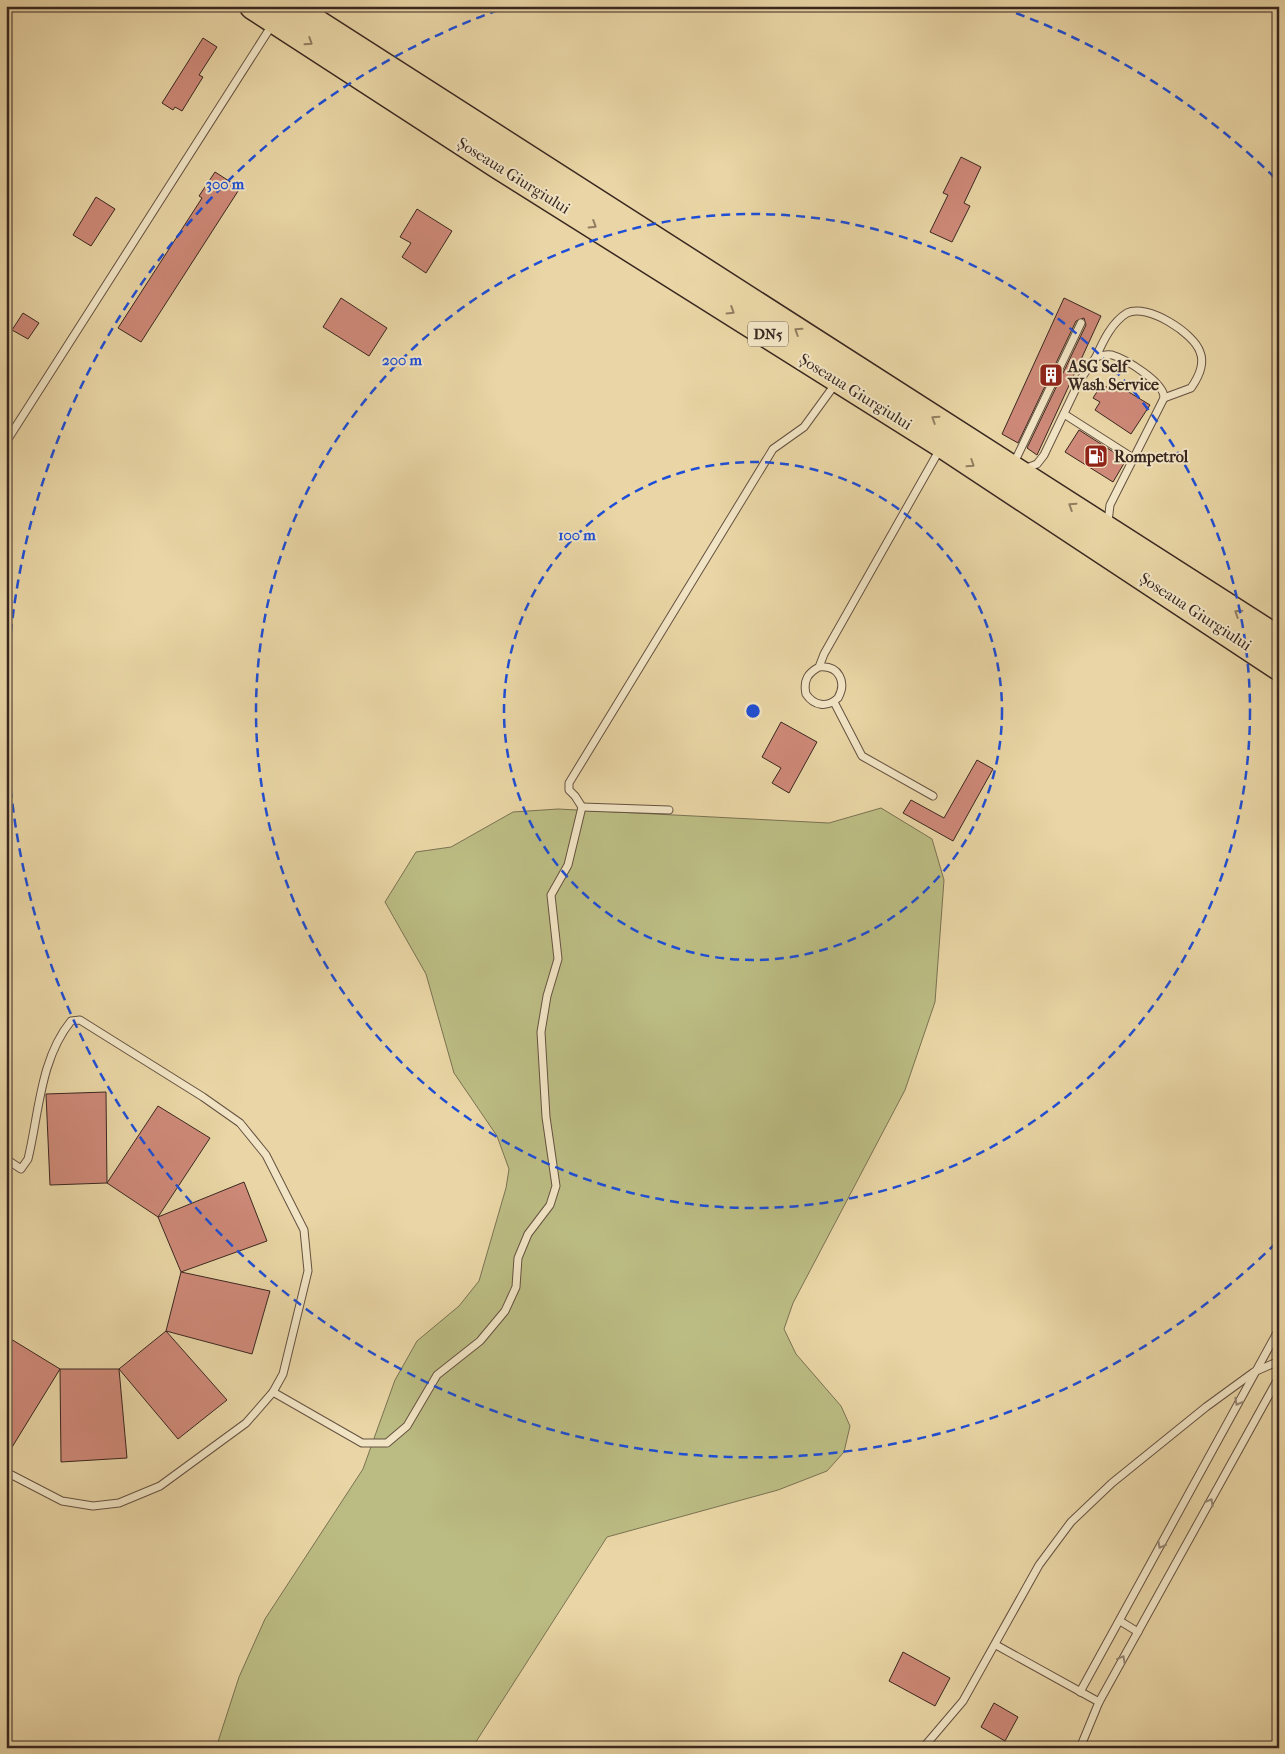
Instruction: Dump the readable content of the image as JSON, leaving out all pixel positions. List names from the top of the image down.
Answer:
{
  "streets": {
    "highway": ["Șoseaua Giurgiului", "DN5"]
  },
  "places": {
    "building": ["ASG Self Wash Service"],
    "fuel station": ["Rompetrol"]
  },
  "rings": ["300 m", "200 m", "100 m"]
}
